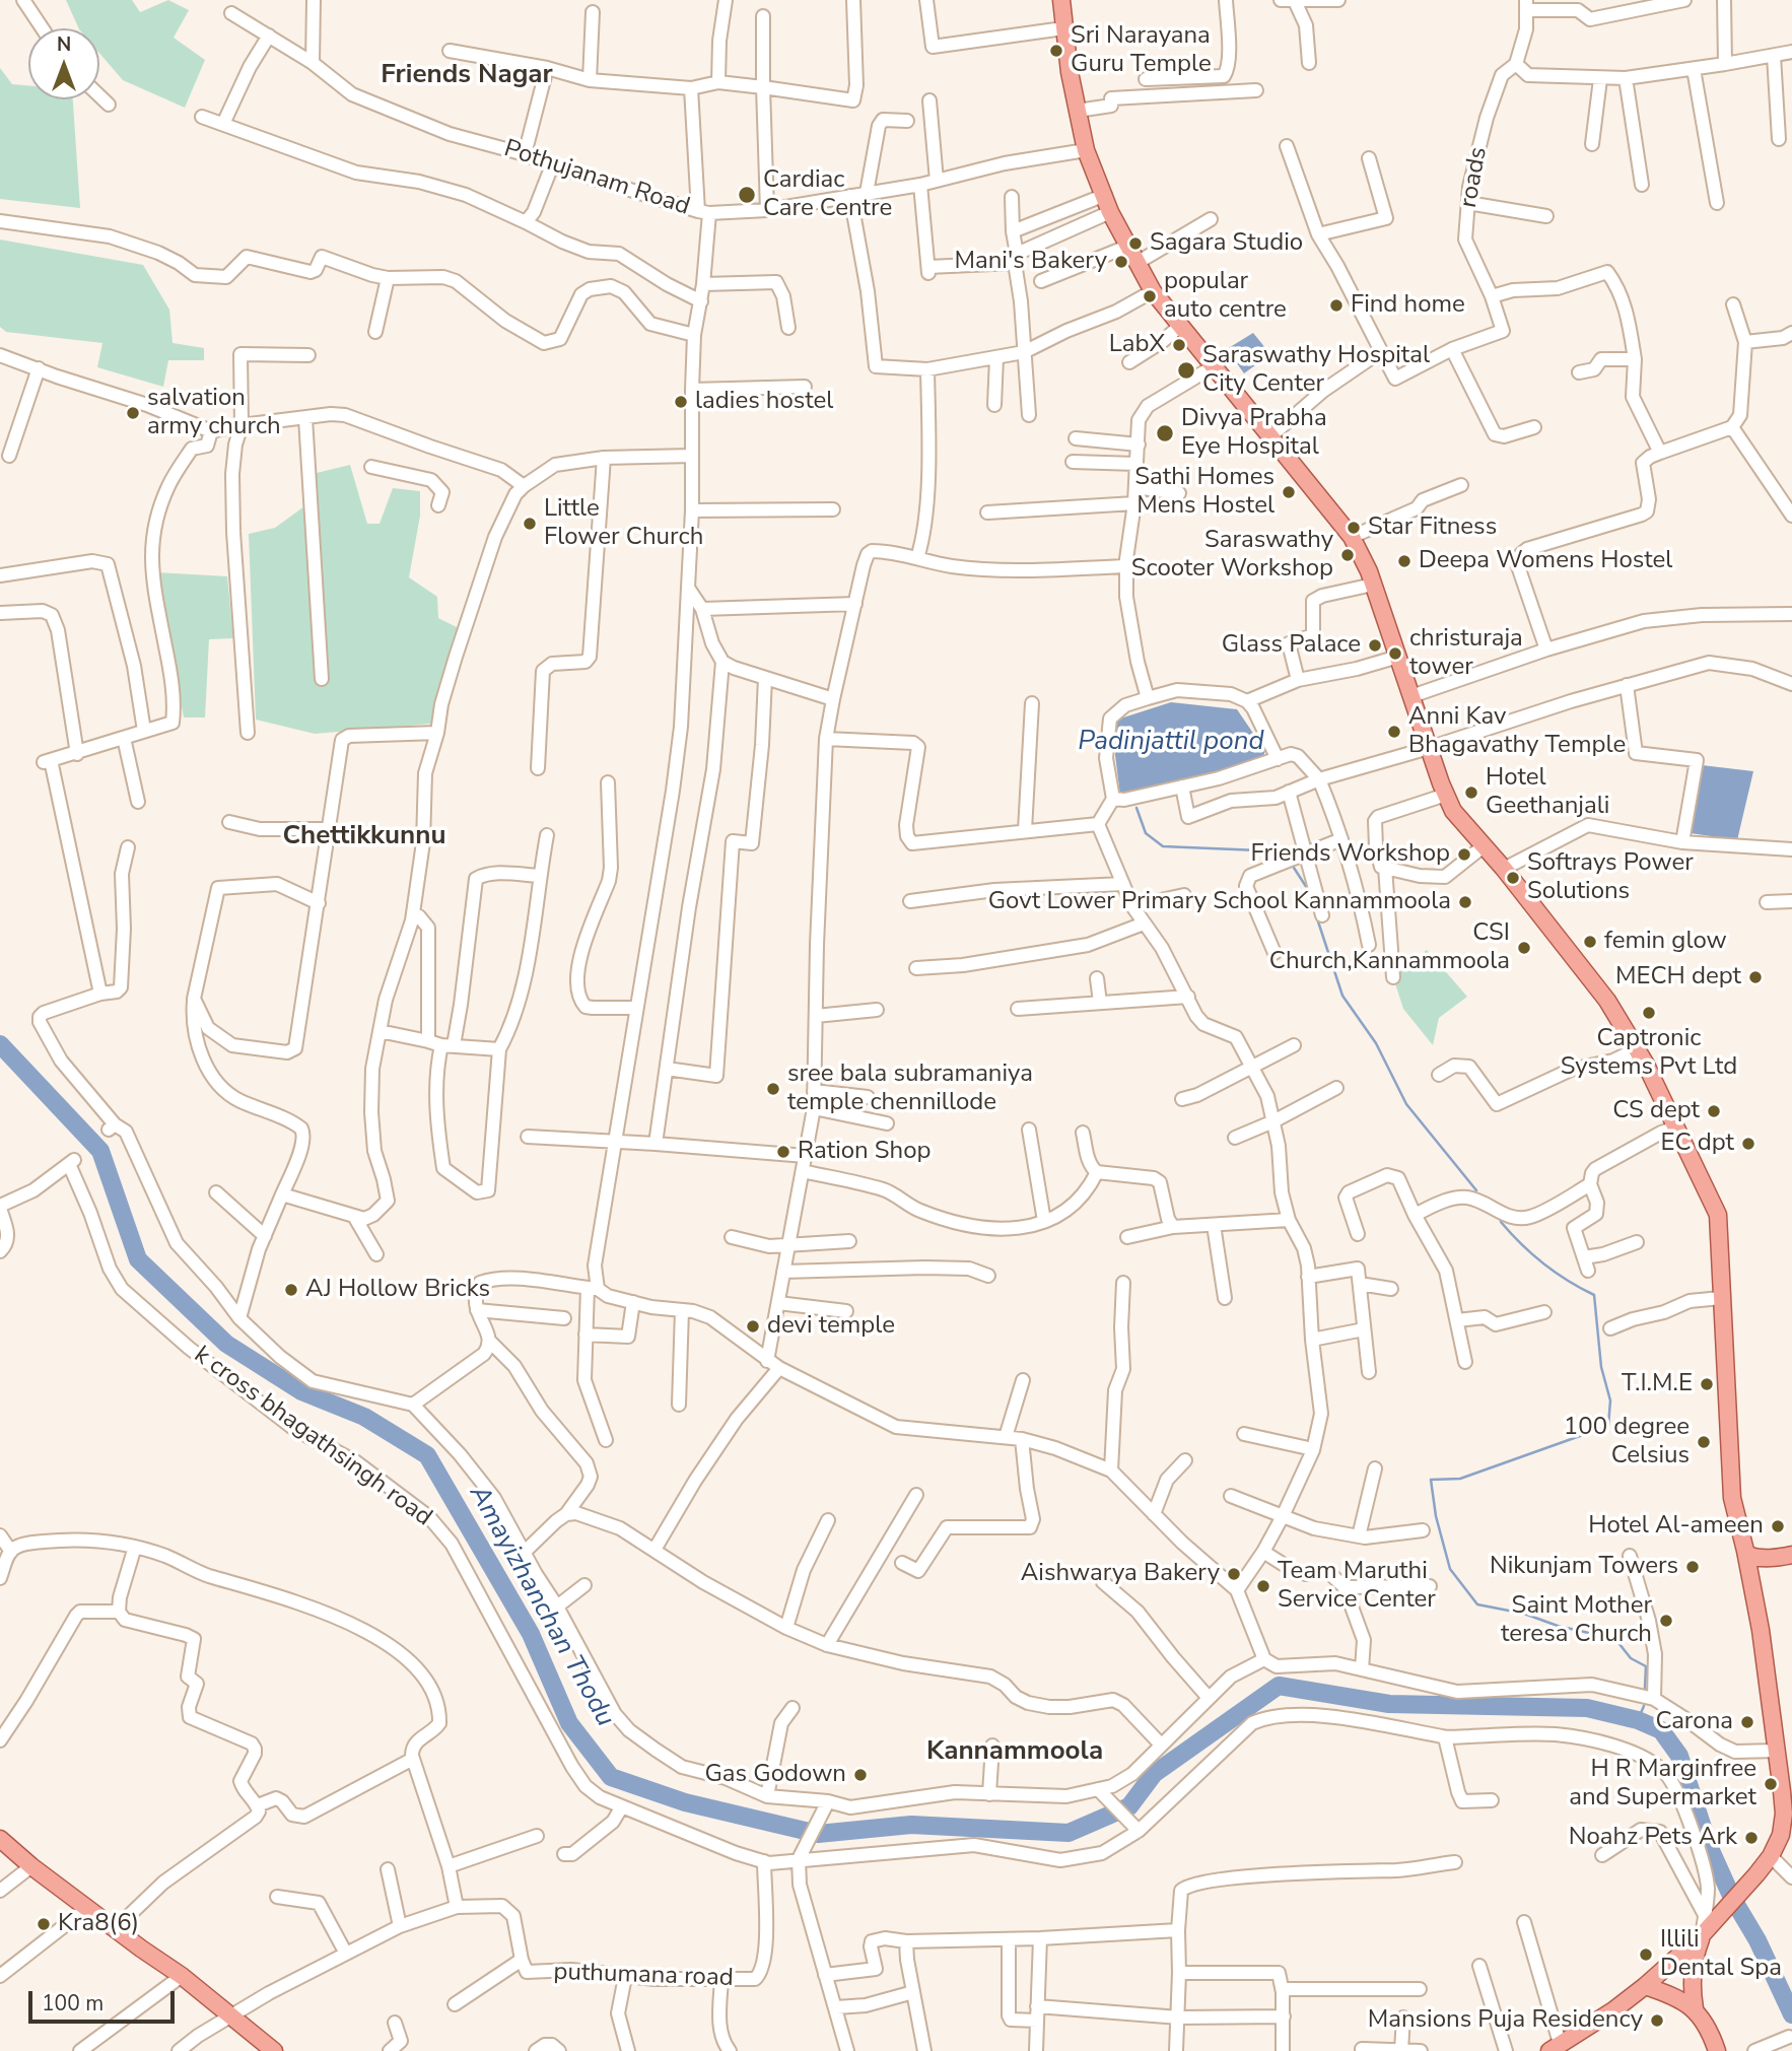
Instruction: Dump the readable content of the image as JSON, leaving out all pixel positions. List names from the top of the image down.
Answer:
{
  "streets": {
    "street": [
      "roads",
      "Pothujanam Road",
      "k cross bhagathsingh road",
      "puthumana road"
    ]
  },
  "crossings": [
    ["k cross bhagathsingh road", "puthumana road"]
  ],
  "districts": ["Friends Nagar", "Chettikkunnu", "Kannammoola"],
  "water": ["Padinjattil pond", "Amayizhanchan Thodu"],
  "places": [
    "Sri Narayana Guru Temple",
    "Cardiac Care Centre",
    "Sagara Studio",
    "Mani's Bakery",
    "popular auto centre",
    "Find home",
    "LabX",
    "Saraswathy Hospital City Center",
    "ladies hostel",
    "salvation army church",
    "Divya Prabha Eye Hospital",
    "Sathi Homes Mens Hostel",
    "Little Flower Church",
    "Star Fitness",
    "Saraswathy Scooter Workshop",
    "Deepa Womens Hostel",
    "Glass Palace",
    "christuraja tower",
    "Anni Kav Bhagavathy Temple",
    "Hotel Geethanjali",
    "Friends Workshop",
    "Softrays Power Solutions",
    "Govt Lower Primary School Kannammoola",
    "femin glow",
    "CSI Church,Kannammoola",
    "MECH dept",
    "Captronic Systems Pvt Ltd",
    "sree bala subramaniya temple chennillode",
    "CS dept",
    "EC dpt",
    "Ration Shop",
    "AJ Hollow Bricks",
    "devi temple",
    "T.I.M.E",
    "100 degree Celsius",
    "Hotel Al-ameen",
    "Nikunjam Towers",
    "Aishwarya Bakery",
    "Team Maruthi Service Center",
    "Saint Mother teresa Church",
    "Carona",
    "Gas Godown",
    "H R Marginfree and Supermarket",
    "Noahz Pets Ark",
    "Kra8(6)",
    "Illili Dental Spa",
    "Mansions Puja Residency"
  ],
  "scale_bar": "100 m",
  "north": "top"
}
